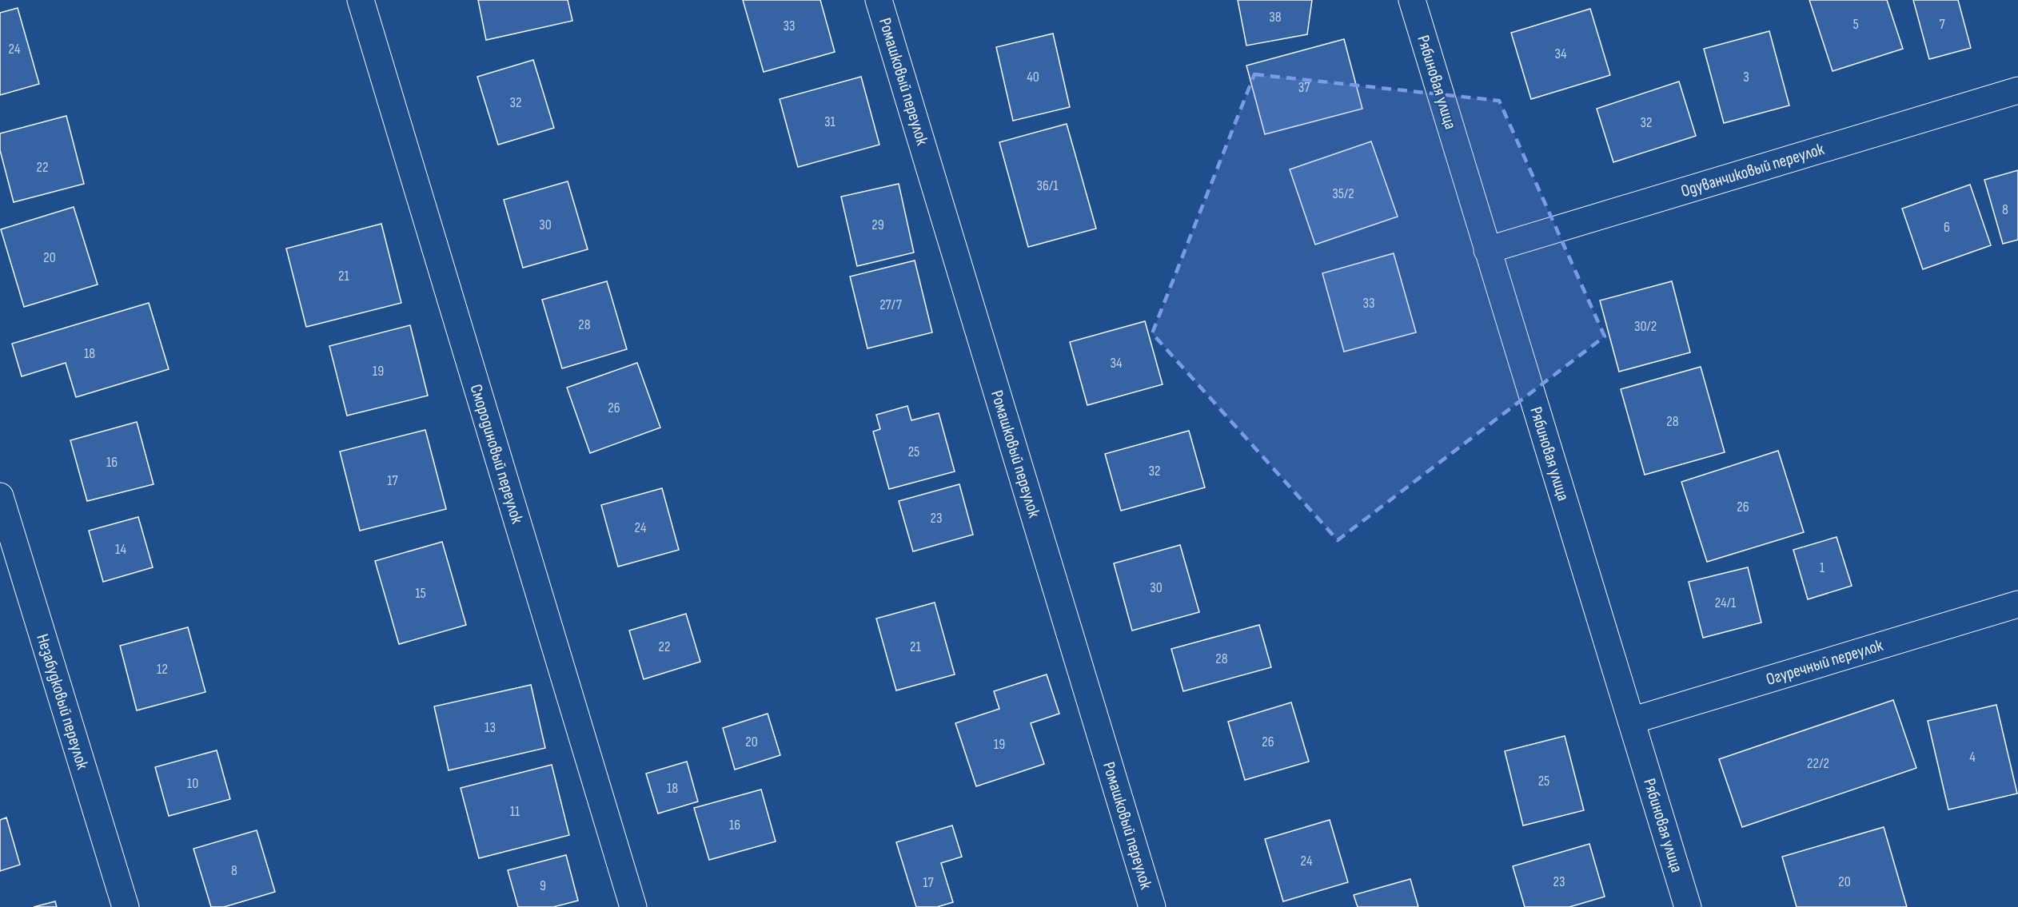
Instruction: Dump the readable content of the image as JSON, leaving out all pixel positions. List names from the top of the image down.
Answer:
{
  "streets": {
    "street": [
      "Ромашковый переулок",
      "Рябиновая улица",
      "Одуванчиковый переулок",
      "Смородиновый переулок",
      "Огуречный переулок",
      "Незабудковый переулок"
    ]
  },
  "crossings": [
    ["Рябиновая улица", "Одуванчиковый переулок"],
    ["Рябиновая улица", "Огуречный переулок"]
  ],
  "house_numbers": [
    "38",
    "5",
    "7",
    "33",
    "24",
    "34",
    "40",
    "3",
    "37",
    "32",
    "31",
    "32",
    "22",
    "36/1",
    "35/2",
    "8",
    "30",
    "29",
    "6",
    "20",
    "21",
    "33",
    "27/7",
    "28",
    "30/2",
    "18",
    "34",
    "19",
    "26",
    "28",
    "25",
    "16",
    "32",
    "17",
    "26",
    "23",
    "24",
    "14",
    "1",
    "30",
    "15",
    "24/1",
    "22",
    "21",
    "28",
    "12",
    "13",
    "20",
    "26",
    "19",
    "4",
    "22/2",
    "25",
    "10",
    "18",
    "11",
    "16",
    "24",
    "8",
    "23",
    "20",
    "17",
    "9"
  ]
}
